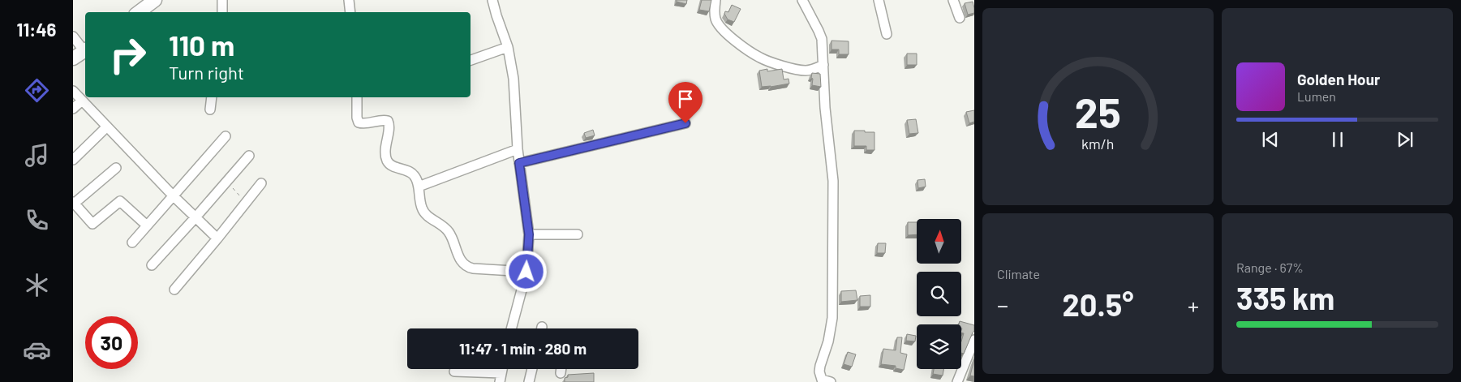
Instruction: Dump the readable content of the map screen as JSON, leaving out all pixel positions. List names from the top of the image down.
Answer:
{
  "north": "top",
  "page": {
    "tabs": "11:46",
    "turn": ["110 m", "Turn right"],
    "song": ["Golden Hour", "Lumen"],
    "tile": [
      "Climate",
      ["Range · 67%", "335 km"]
    ],
    "heat": ["−", "20.5°", "+"],
    "limit": "30",
    "trip": "11:47 · 1 min · 280 m",
    "gauge": ["25", "km/h"]
  }
}
